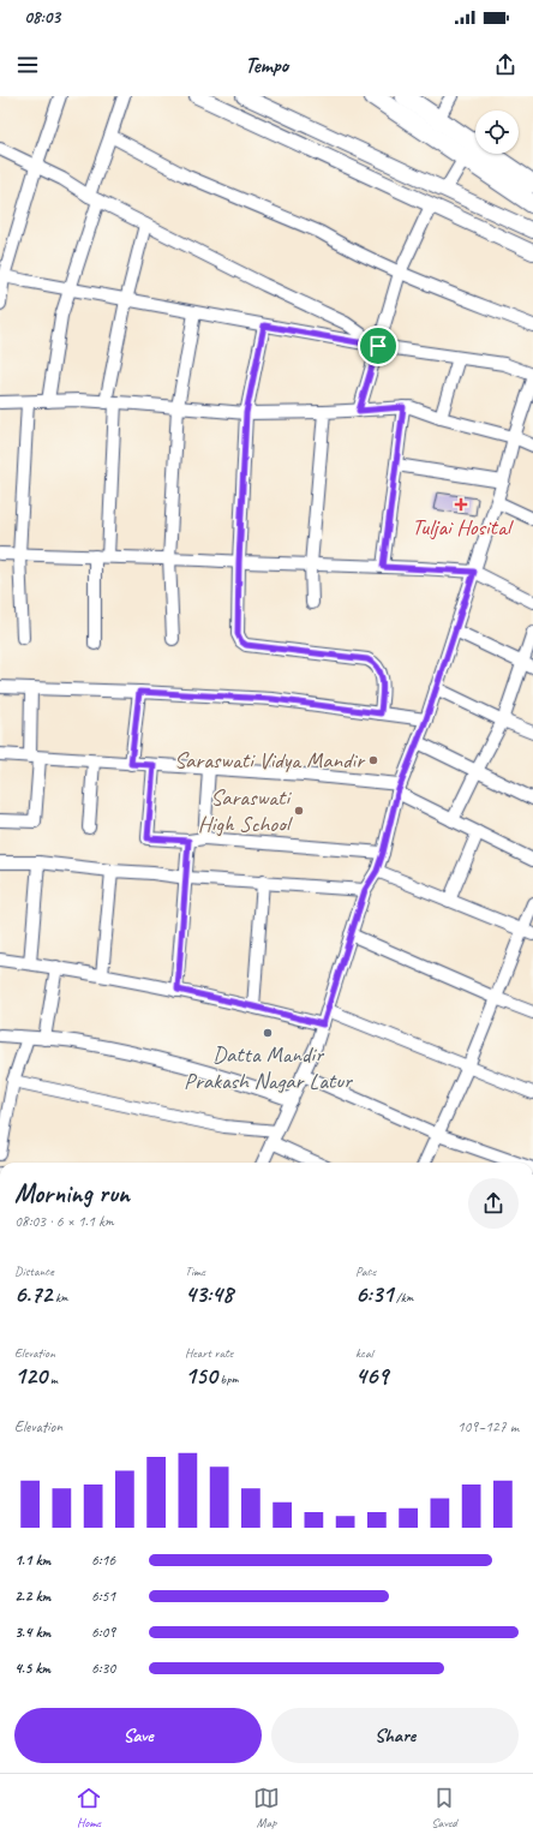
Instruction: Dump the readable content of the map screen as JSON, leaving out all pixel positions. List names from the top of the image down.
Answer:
{
  "places": {
    "health": ["Tuljai Hosital"],
    "other": ["Saraswati Vidya Mandir", "Saraswati High School", "Datta Mandir Prakash Nagar Latur"]
  },
  "page": {
    "status": "08:03",
    "header": "Tempo",
    "heading": ["Morning run", "08:03 · 6 × 1.1 km"],
    "stats": [
      ["Distance", "6.72 km"],
      ["Time", "43:48"],
      ["Pace", "6:31 /km"],
      ["Elevation", "120 m"],
      ["Heart rate", "150 bpm"],
      ["kcal", "469"]
    ],
    "chart": ["Elevation", "109–127 m"],
    "list": [
      {
        "name": "1.1 km",
        "note": "6:16"
      },
      {
        "name": "2.2 km",
        "note": "6:51"
      },
      {
        "name": "3.4 km",
        "note": "6:09"
      },
      {
        "name": "4.5 km",
        "note": "6:30"
      }
    ],
    "buttons": ["Save", "Share"],
    "tabs": ["Home", "Map", "Saved"]
  }
}
